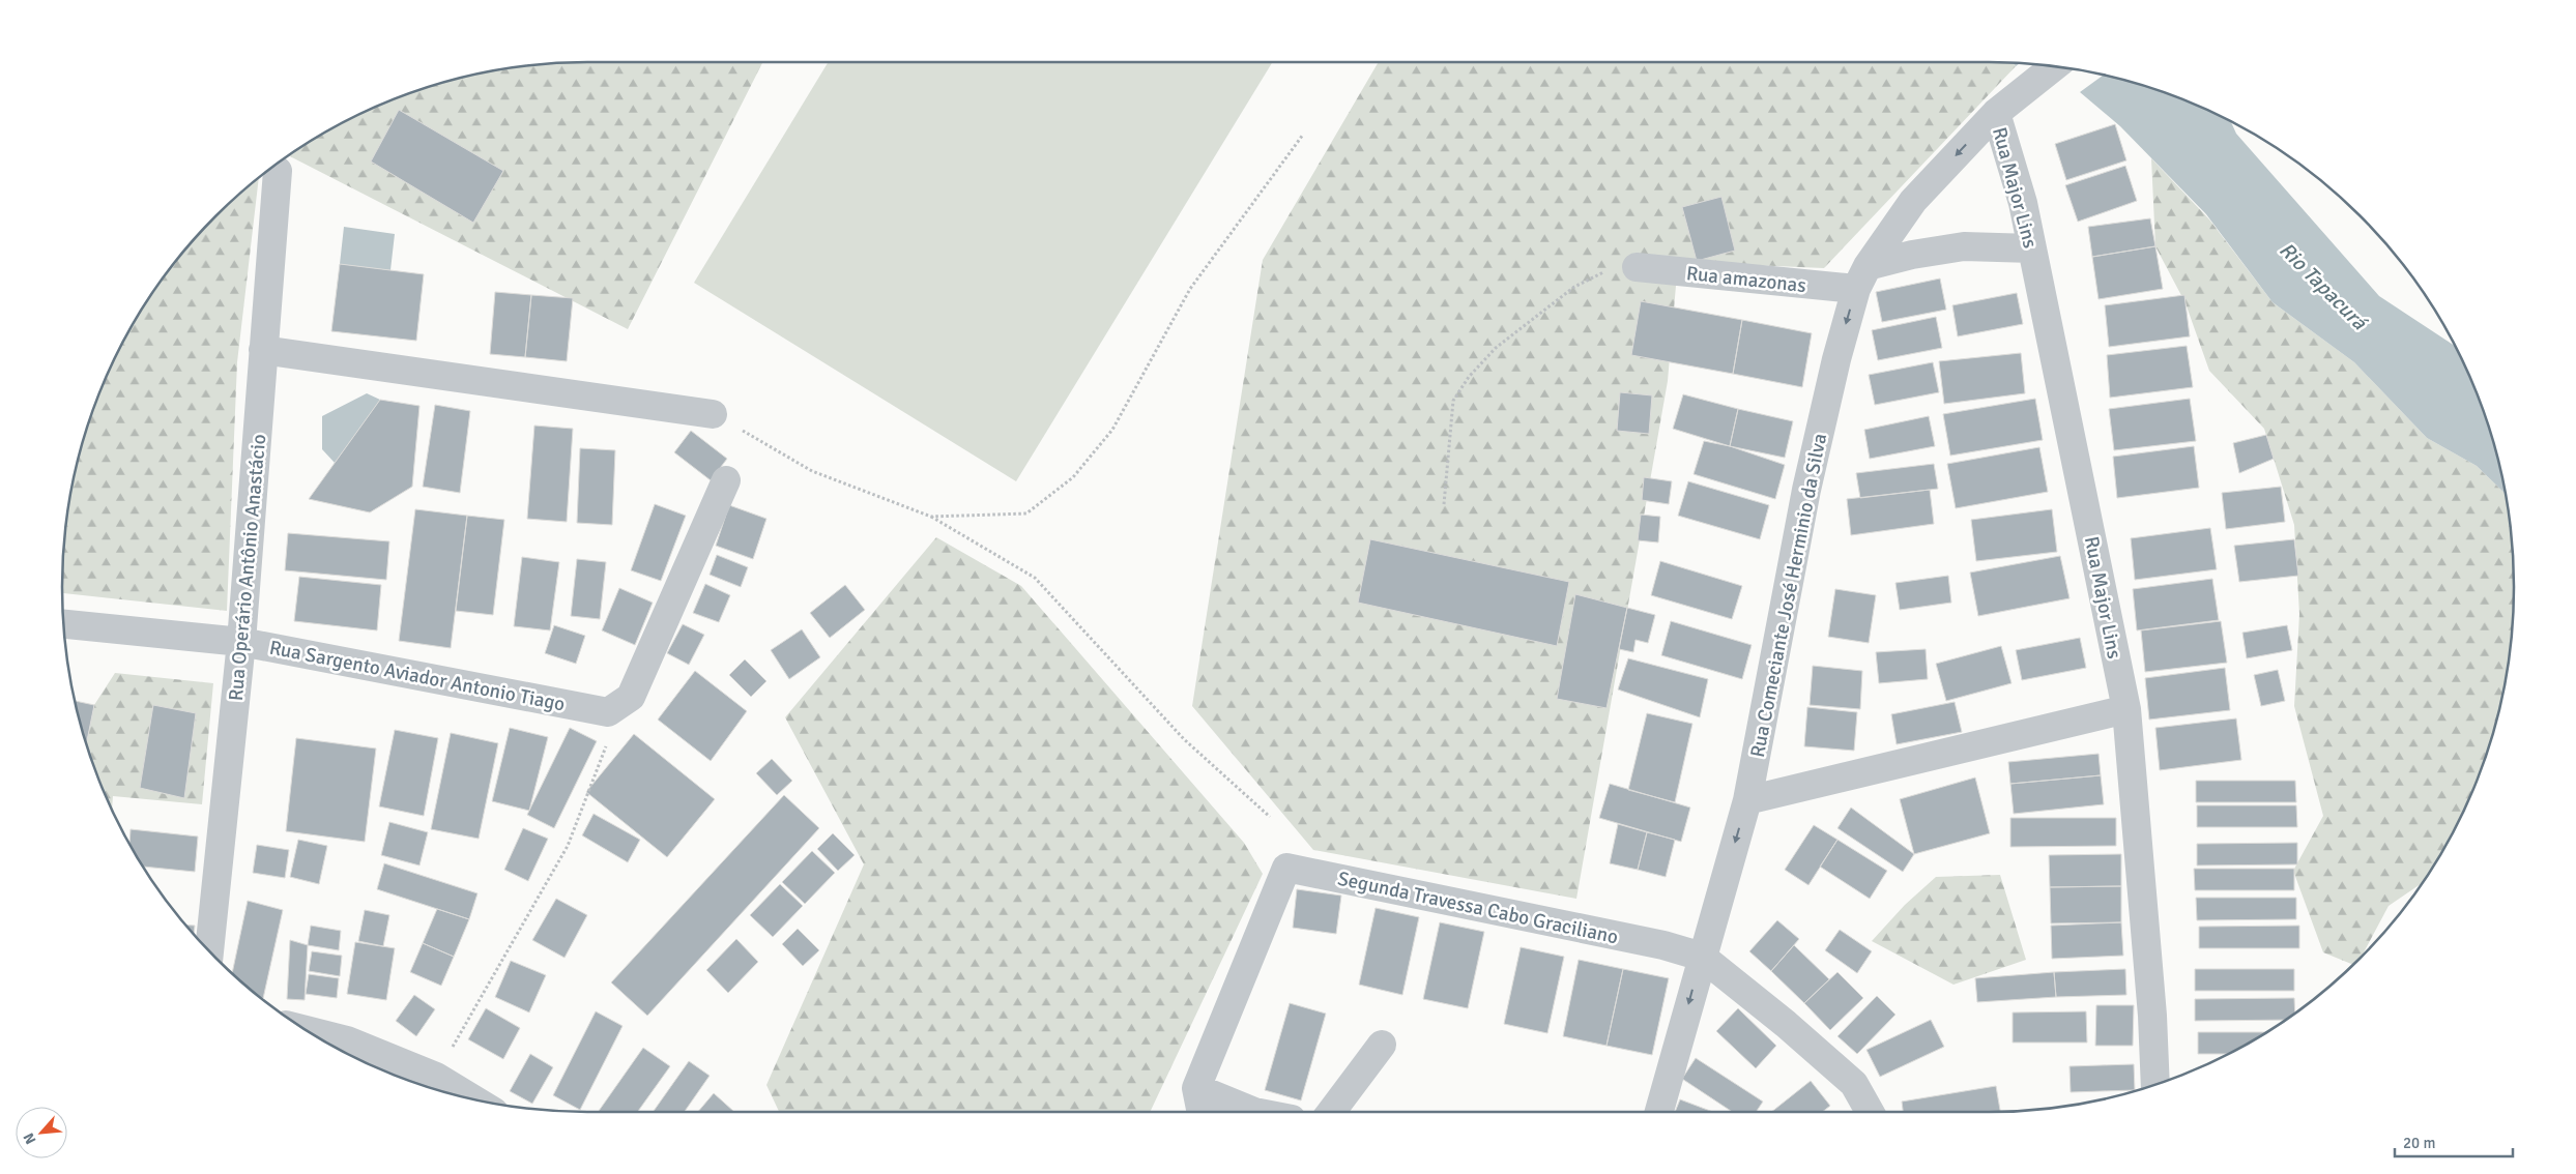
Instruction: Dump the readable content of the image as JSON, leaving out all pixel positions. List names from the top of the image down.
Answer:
{
  "streets": {
    "street": [
      "Rua Major Lins",
      "Rua amazonas",
      "Rua Operário Antônio Anastácio",
      "Rua Comeciante José Herminio da Silva",
      "Rua Sargento Aviador Antonio Tiago",
      "Segunda Travessa Cabo Graciliano"
    ]
  },
  "crossings": [
    ["Rua Major Lins", "Rua Comeciante José Herminio da Silva"],
    ["Rua amazonas", "Rua Comeciante José Herminio da Silva"],
    ["Rua Operário Antônio Anastácio", "Rua Sargento Aviador Antonio Tiago"],
    ["Rua Comeciante José Herminio da Silva", "Segunda Travessa Cabo Graciliano"]
  ],
  "one_way": ["Rua Comeciante José Herminio da Silva"],
  "water": ["Rio Tapacurá"],
  "scale_bar": "20 m",
  "north": "bottom left"
}
